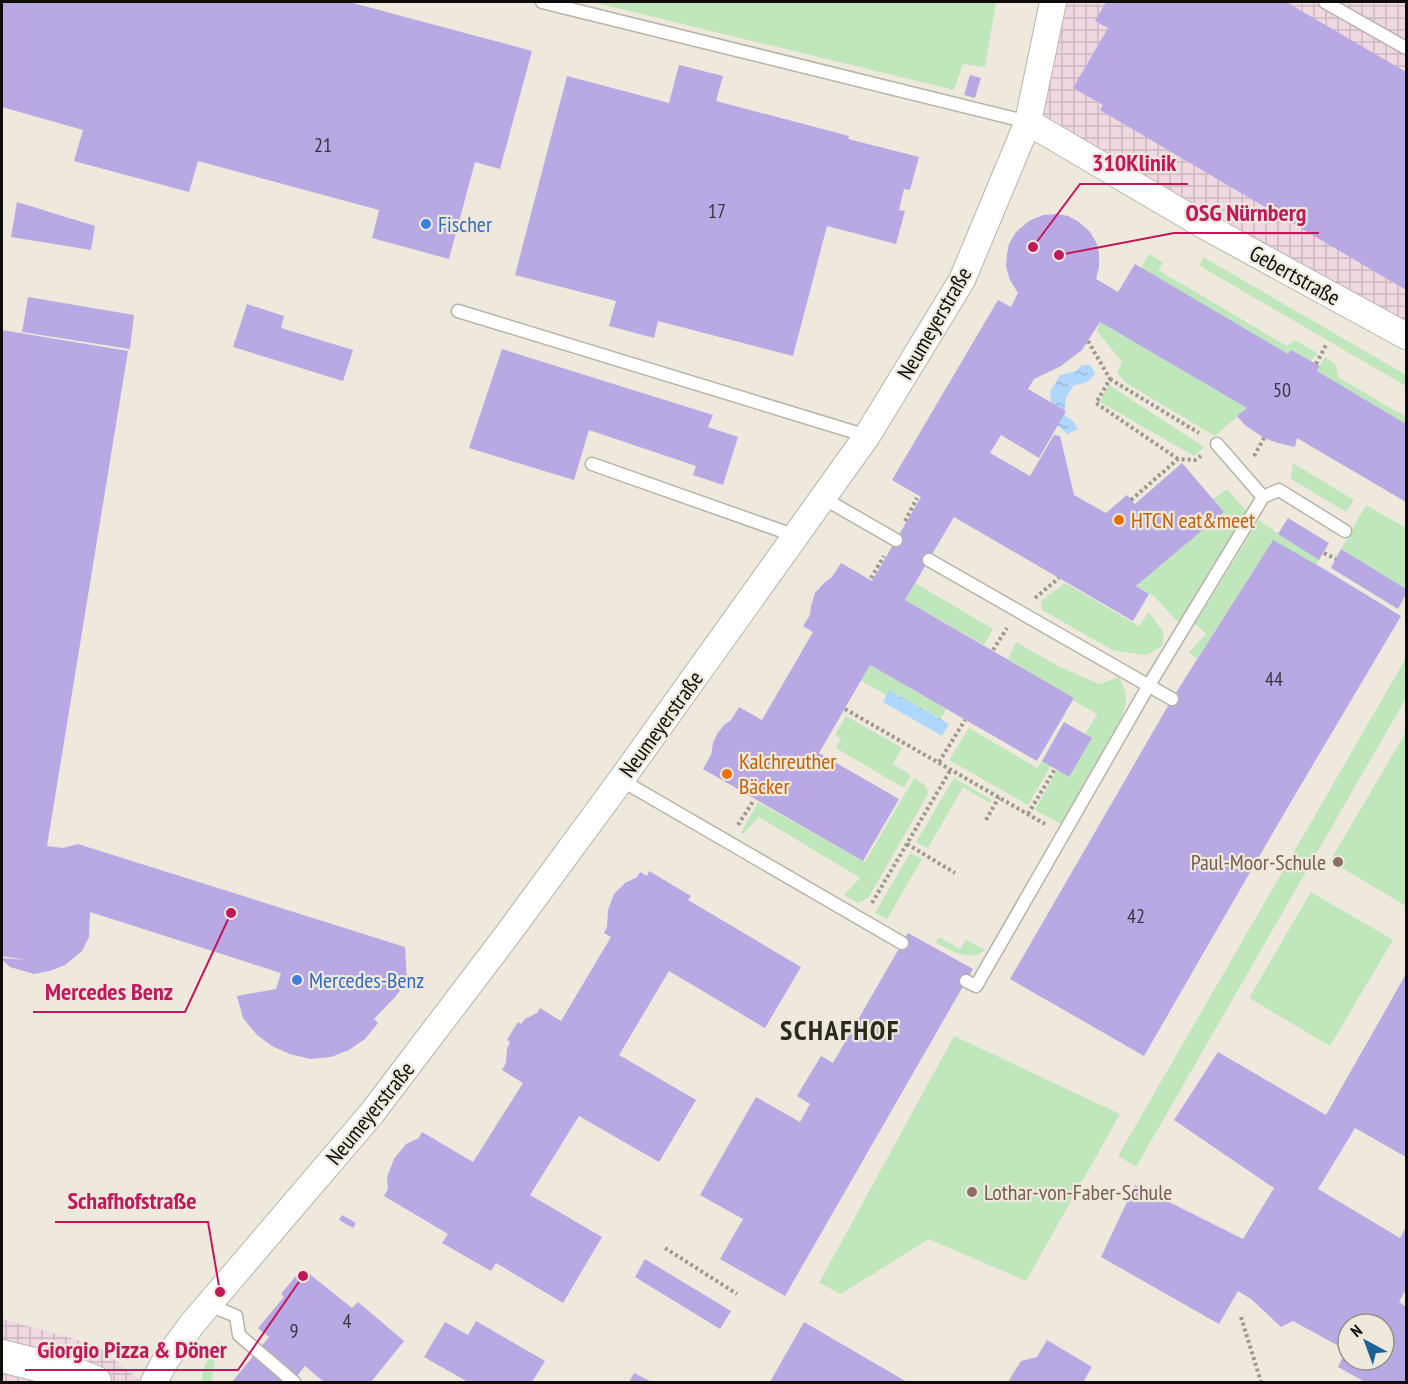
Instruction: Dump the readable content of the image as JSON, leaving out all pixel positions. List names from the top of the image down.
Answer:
{
  "streets": {
    "street": ["Gebertstraße", "Neumeyerstraße"]
  },
  "crossings": [
    ["Gebertstraße", "Neumeyerstraße"]
  ],
  "districts": ["SCHAFHOF"],
  "places": [
    "Fischer",
    "310Klinik",
    "OSG Nürnberg",
    "HTCN eat&meet",
    "Kalchreuther Bäcker",
    "Paul-Moor-Schule",
    "Mercedes Benz",
    "Mercedes-Benz",
    "Lothar-von-Faber-Schule",
    "Giorgio Pizza & Döner",
    "Schafhofstraße"
  ],
  "house_numbers": [
    "21",
    "17",
    "50",
    "44",
    "42",
    "4",
    "9"
  ],
  "north": "top left"
}
